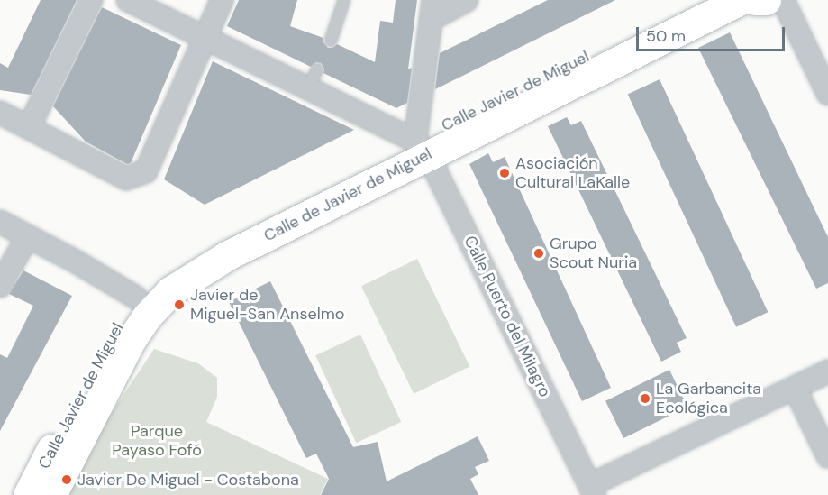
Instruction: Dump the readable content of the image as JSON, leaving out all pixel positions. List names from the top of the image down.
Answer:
{
  "streets": {
    "street": ["Calle Javier de Miguel", "Calle de Javier de Miguel", "Calle Puerto del Milagro"]
  },
  "crossings": [
    ["Calle Javier de Miguel", "Calle de Javier de Miguel"],
    ["Calle Javier de Miguel", "Calle Puerto del Milagro"],
    ["Calle de Javier de Miguel", "Calle Puerto del Milagro"]
  ],
  "parks": ["Parque Payaso Fofó"],
  "places": [
    "Asociación Cultural LaKalle",
    "Grupo Scout Nuria",
    "Javier de Miguel-San Anselmo",
    "La Garbancita Ecológica",
    "Javier De Miguel - Costabona"
  ],
  "scale_bar": "50 m"
}
